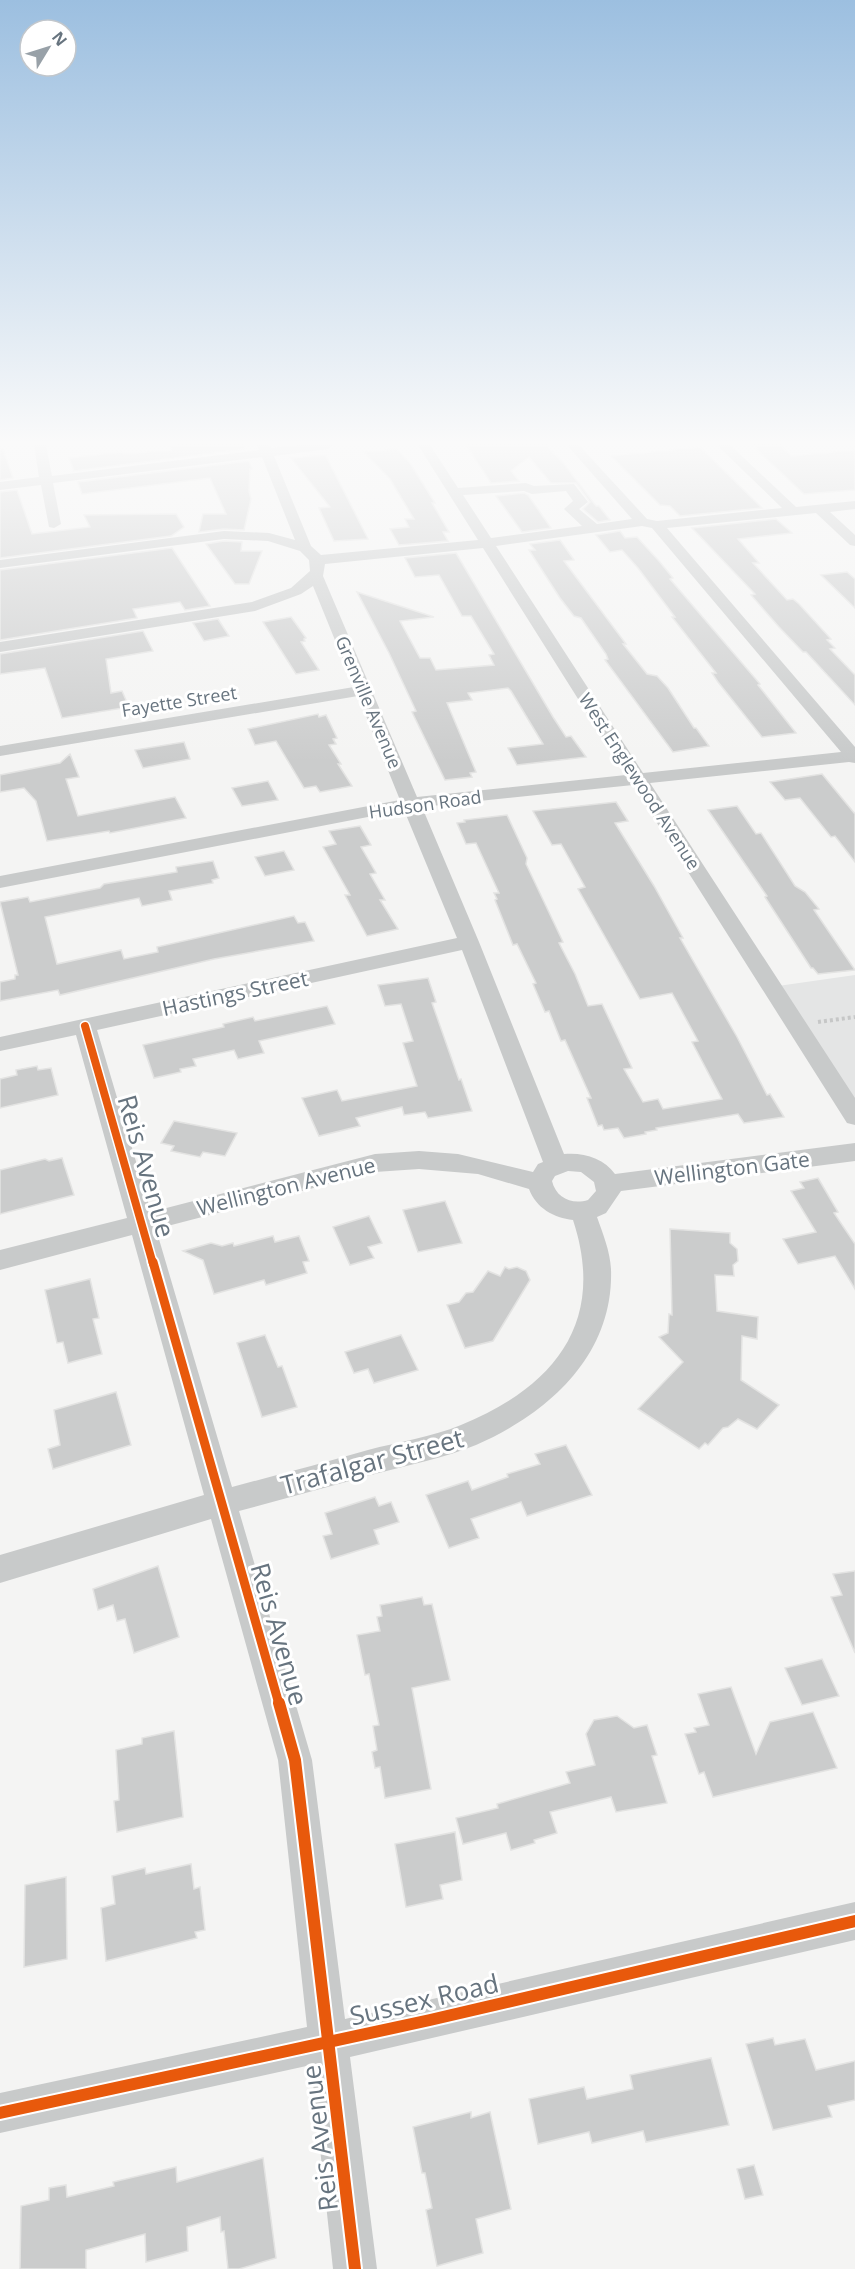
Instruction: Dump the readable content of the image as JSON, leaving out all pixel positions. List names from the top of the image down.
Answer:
{
  "streets": {
    "street": [
      "Fayette Street",
      "Grenville Avenue",
      "West Englewood Avenue",
      "Hudson Road",
      "Hastings Street",
      "Reis Avenue",
      "Wellington Gate",
      "Wellington Avenue",
      "Trafalgar Street",
      "Sussex Road"
    ]
  },
  "crossings": [
    ["Fayette Street", "Grenville Avenue"],
    ["Grenville Avenue", "Hudson Road"],
    ["Grenville Avenue", "Hastings Street"],
    ["Grenville Avenue", "Wellington Gate"],
    ["Grenville Avenue", "Wellington Avenue"],
    ["Grenville Avenue", "Trafalgar Street"],
    ["West Englewood Avenue", "Hudson Road"],
    ["Hastings Street", "Reis Avenue"],
    ["Reis Avenue", "Wellington Avenue"],
    ["Reis Avenue", "Trafalgar Street"],
    ["Reis Avenue", "Sussex Road"],
    ["Wellington Gate", "Wellington Avenue"],
    ["Wellington Gate", "Trafalgar Street"],
    ["Wellington Avenue", "Trafalgar Street"]
  ],
  "north": "top right"
}
